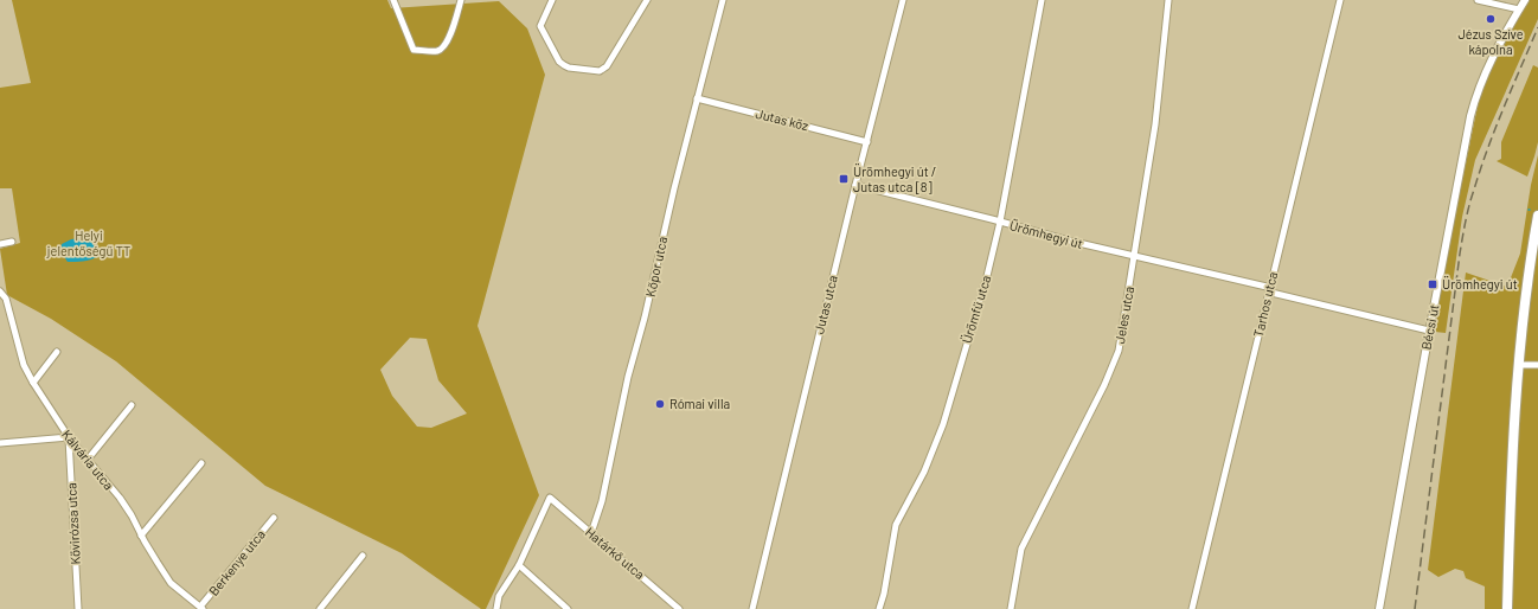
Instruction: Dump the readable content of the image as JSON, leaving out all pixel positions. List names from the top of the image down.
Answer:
{
  "streets": {
    "street": [
      "Jutas köz",
      "Ürömhegyi út",
      "Kőpor utca",
      "Jutas utca",
      "Tarhos utca",
      "Ürömfű utca",
      "Jeles utca",
      "Bécsi út",
      "Kálvária utca",
      "Kövirózsa utca",
      "Határkő utca",
      "Berkenye utca"
    ]
  },
  "crossings": [
    ["Jutas köz", "Kőpor utca"],
    ["Jutas köz", "Jutas utca"],
    ["Ürömhegyi út", "Jutas utca"],
    ["Ürömhegyi út", "Tarhos utca"],
    ["Ürömhegyi út", "Ürömfű utca"],
    ["Ürömhegyi út", "Jeles utca"],
    ["Ürömhegyi út", "Bécsi út"],
    ["Kőpor utca", "Határkő utca"],
    ["Kálvária utca", "Kövirózsa utca"],
    ["Kálvária utca", "Berkenye utca"]
  ],
  "parks": ["Helyi jelentőségű TT"],
  "places": {
    "other": ["Jézus Szíve kápolna", "Római villa"],
    "transit": ["Ürömhegyi út / Jutas utca [8]", "Ürömhegyi út"]
  }
}
